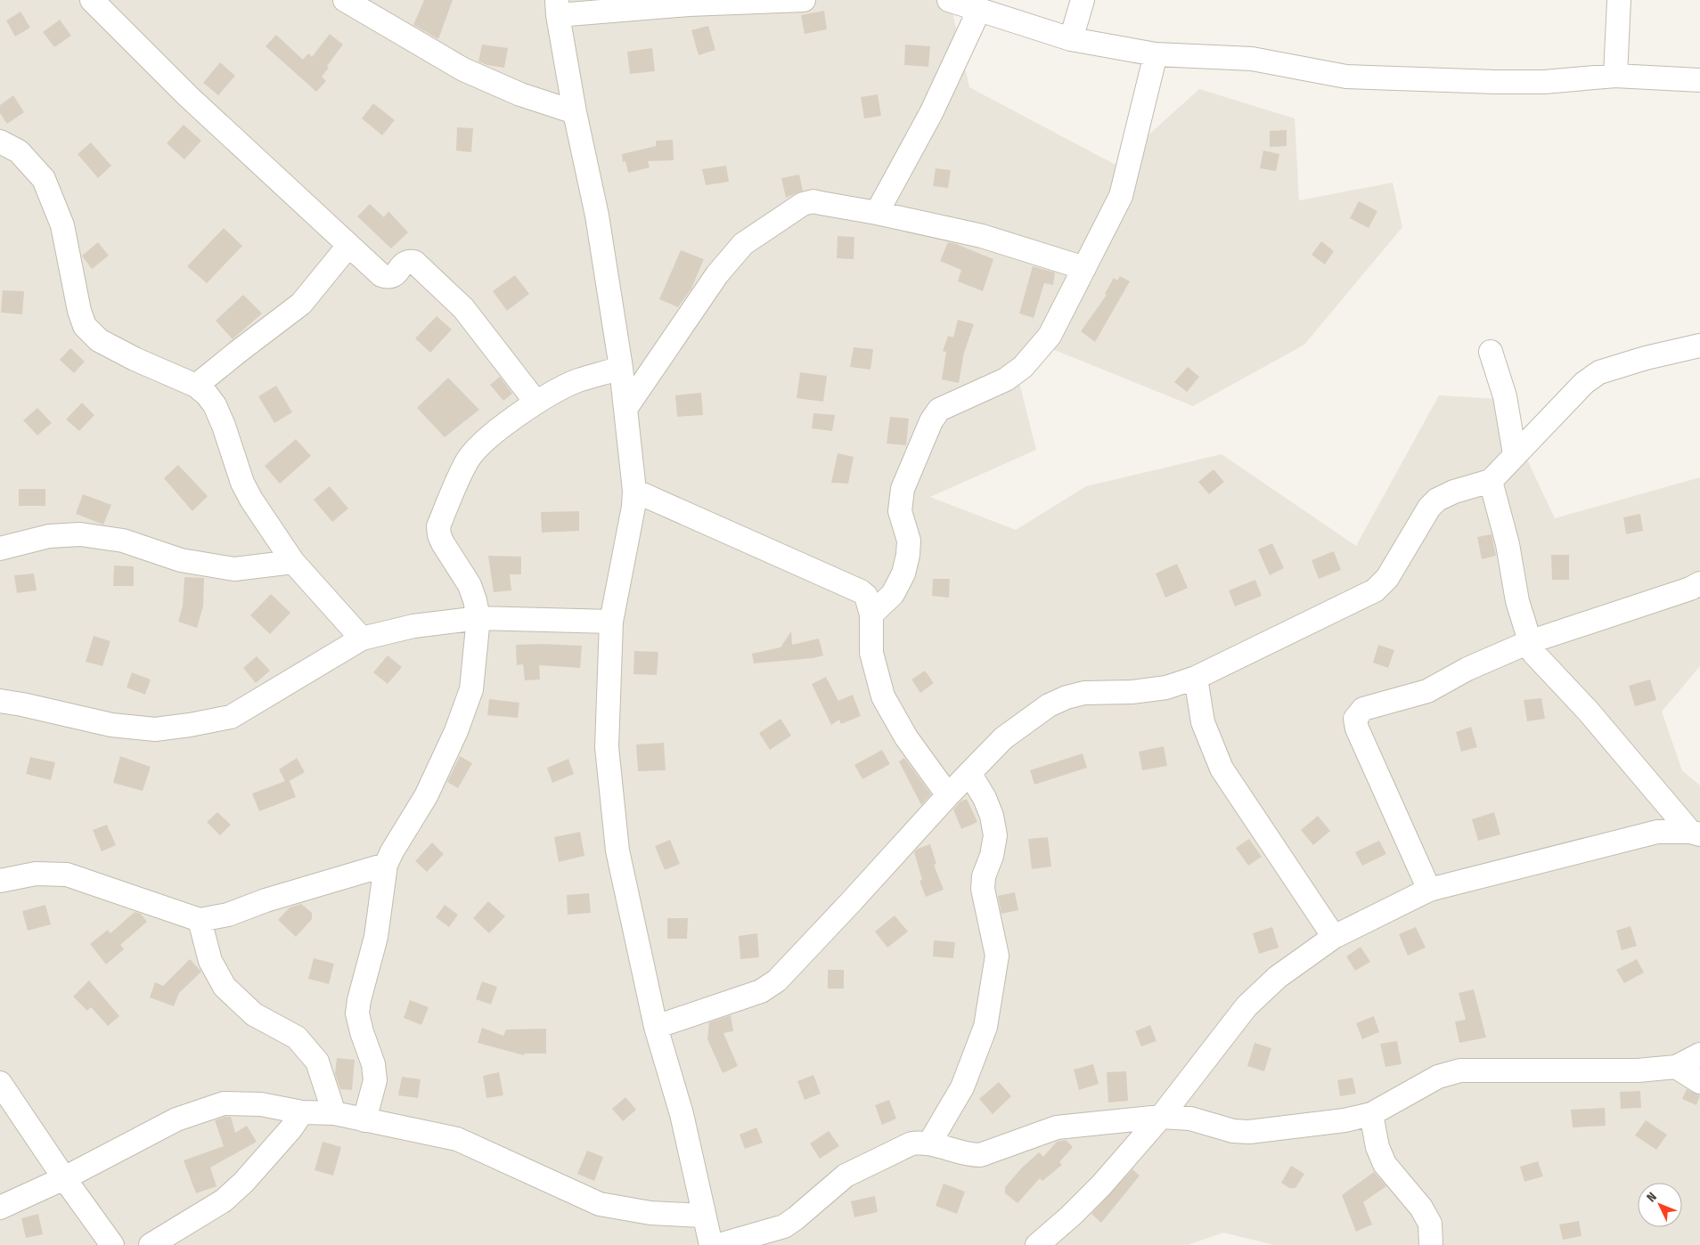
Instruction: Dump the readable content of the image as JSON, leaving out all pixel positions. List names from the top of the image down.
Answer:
{
  "north": "top left"
}
